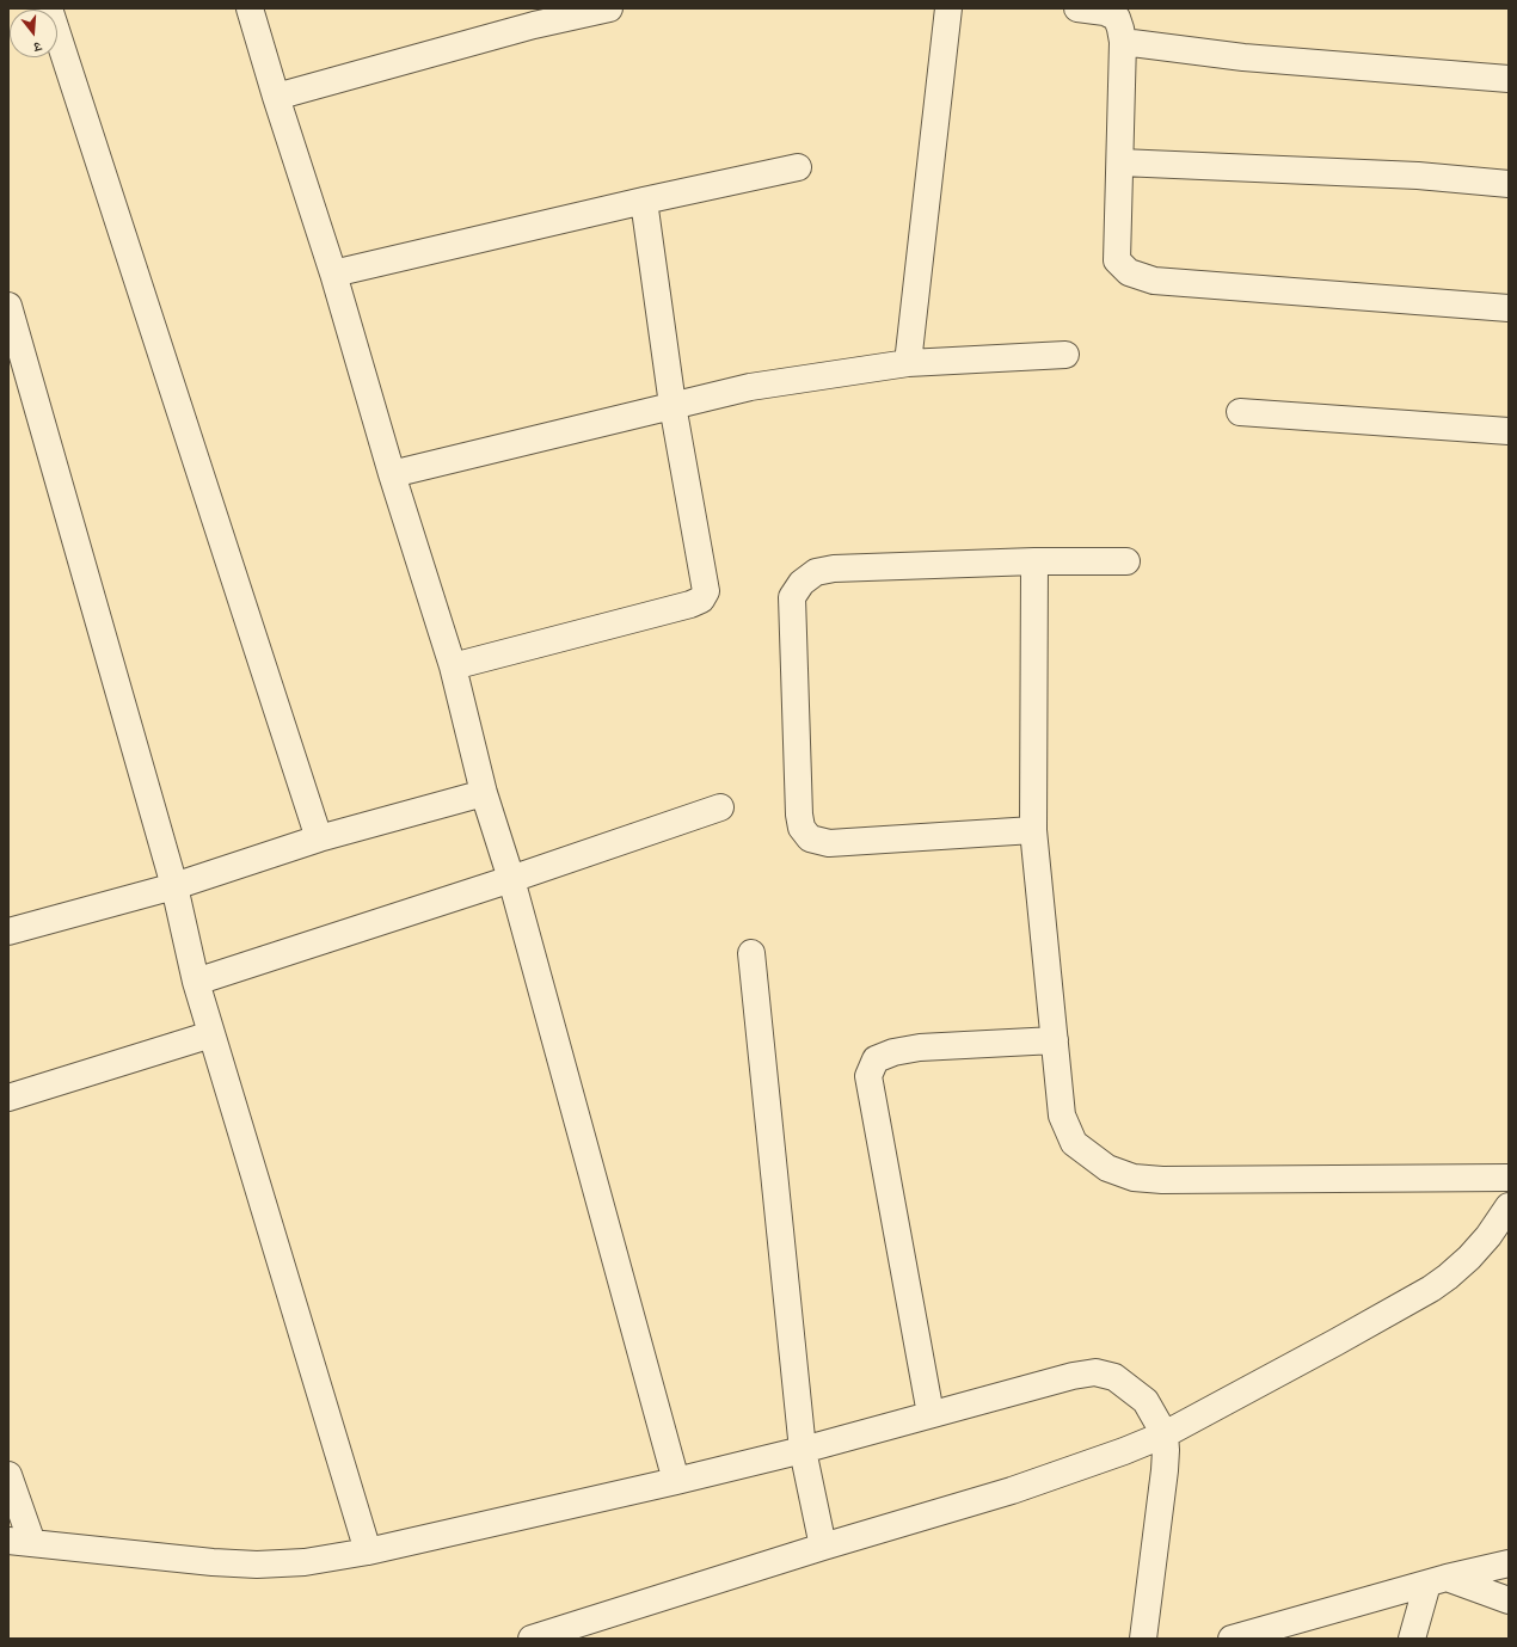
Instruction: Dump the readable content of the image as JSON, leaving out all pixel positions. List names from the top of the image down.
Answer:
{
  "north": "bottom"
}
